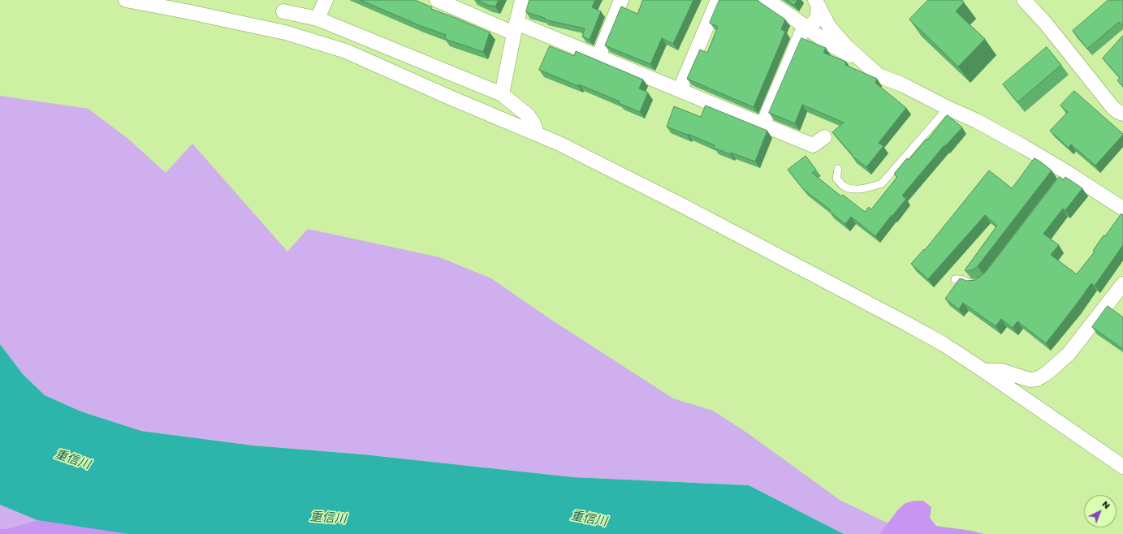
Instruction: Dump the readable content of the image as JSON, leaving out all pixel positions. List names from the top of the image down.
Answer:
{
  "water": ["重信川"],
  "north": "top right"
}
